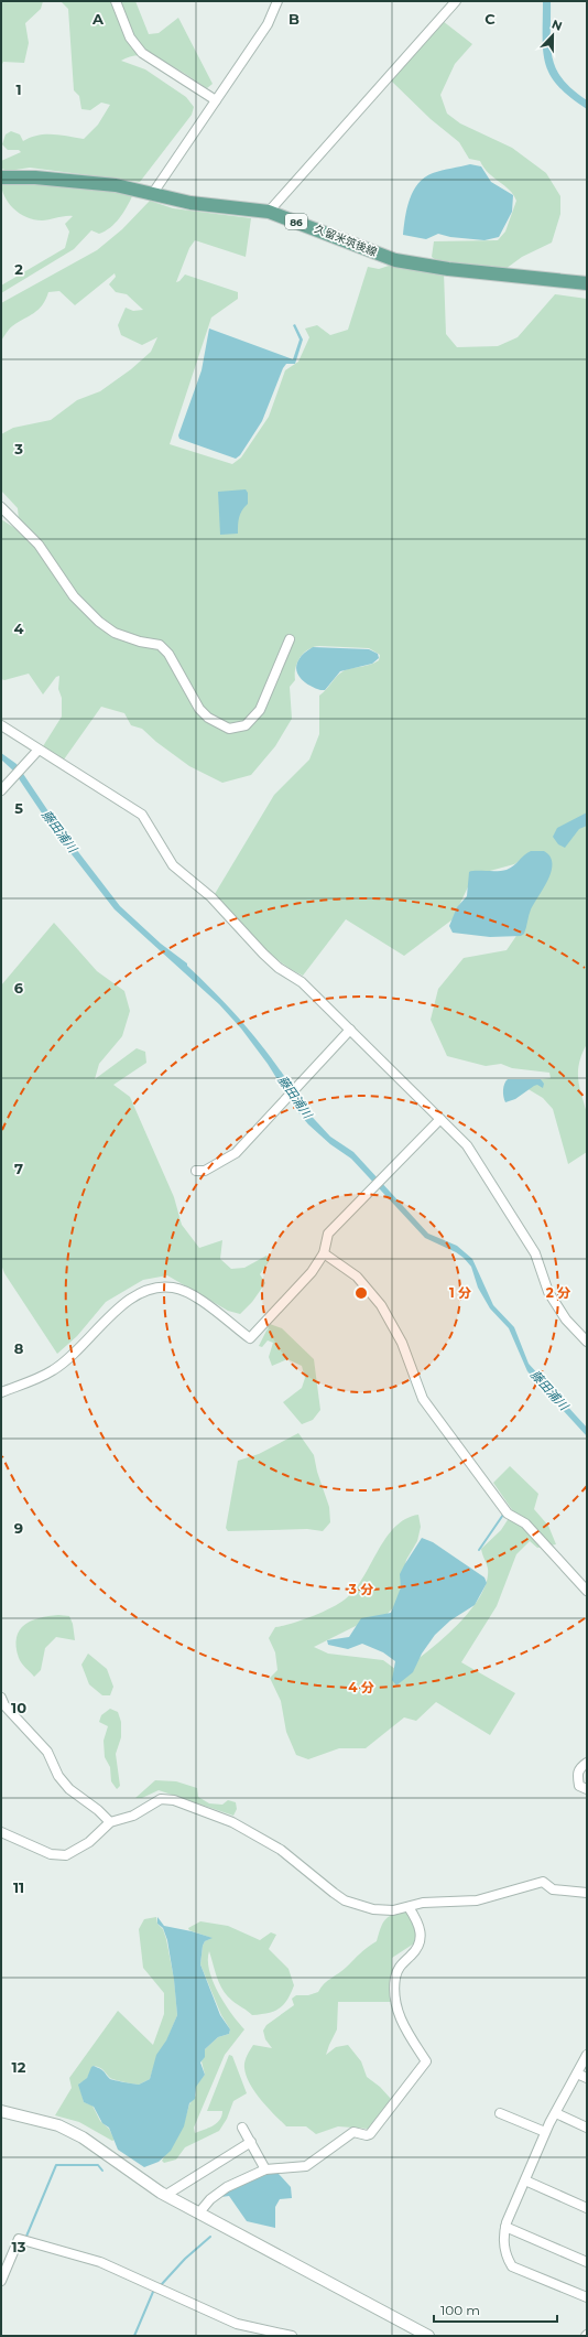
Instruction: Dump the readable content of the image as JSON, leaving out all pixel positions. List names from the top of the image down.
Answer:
{
  "streets": {
    "main road": ["86", "久留米筑後線"]
  },
  "water": ["藤田浦川"],
  "scale_bar": "100 m",
  "north": "top",
  "grid": {
    "columns": ["A", "B", "C"],
    "rows": [
      "1",
      "2",
      "3",
      "4",
      "5",
      "6",
      "7",
      "8",
      "9",
      "10",
      "11",
      "12",
      "13"
    ]
  },
  "rings": [
    "1 分",
    "2 分",
    "3 分",
    "4 分"
  ]
}
